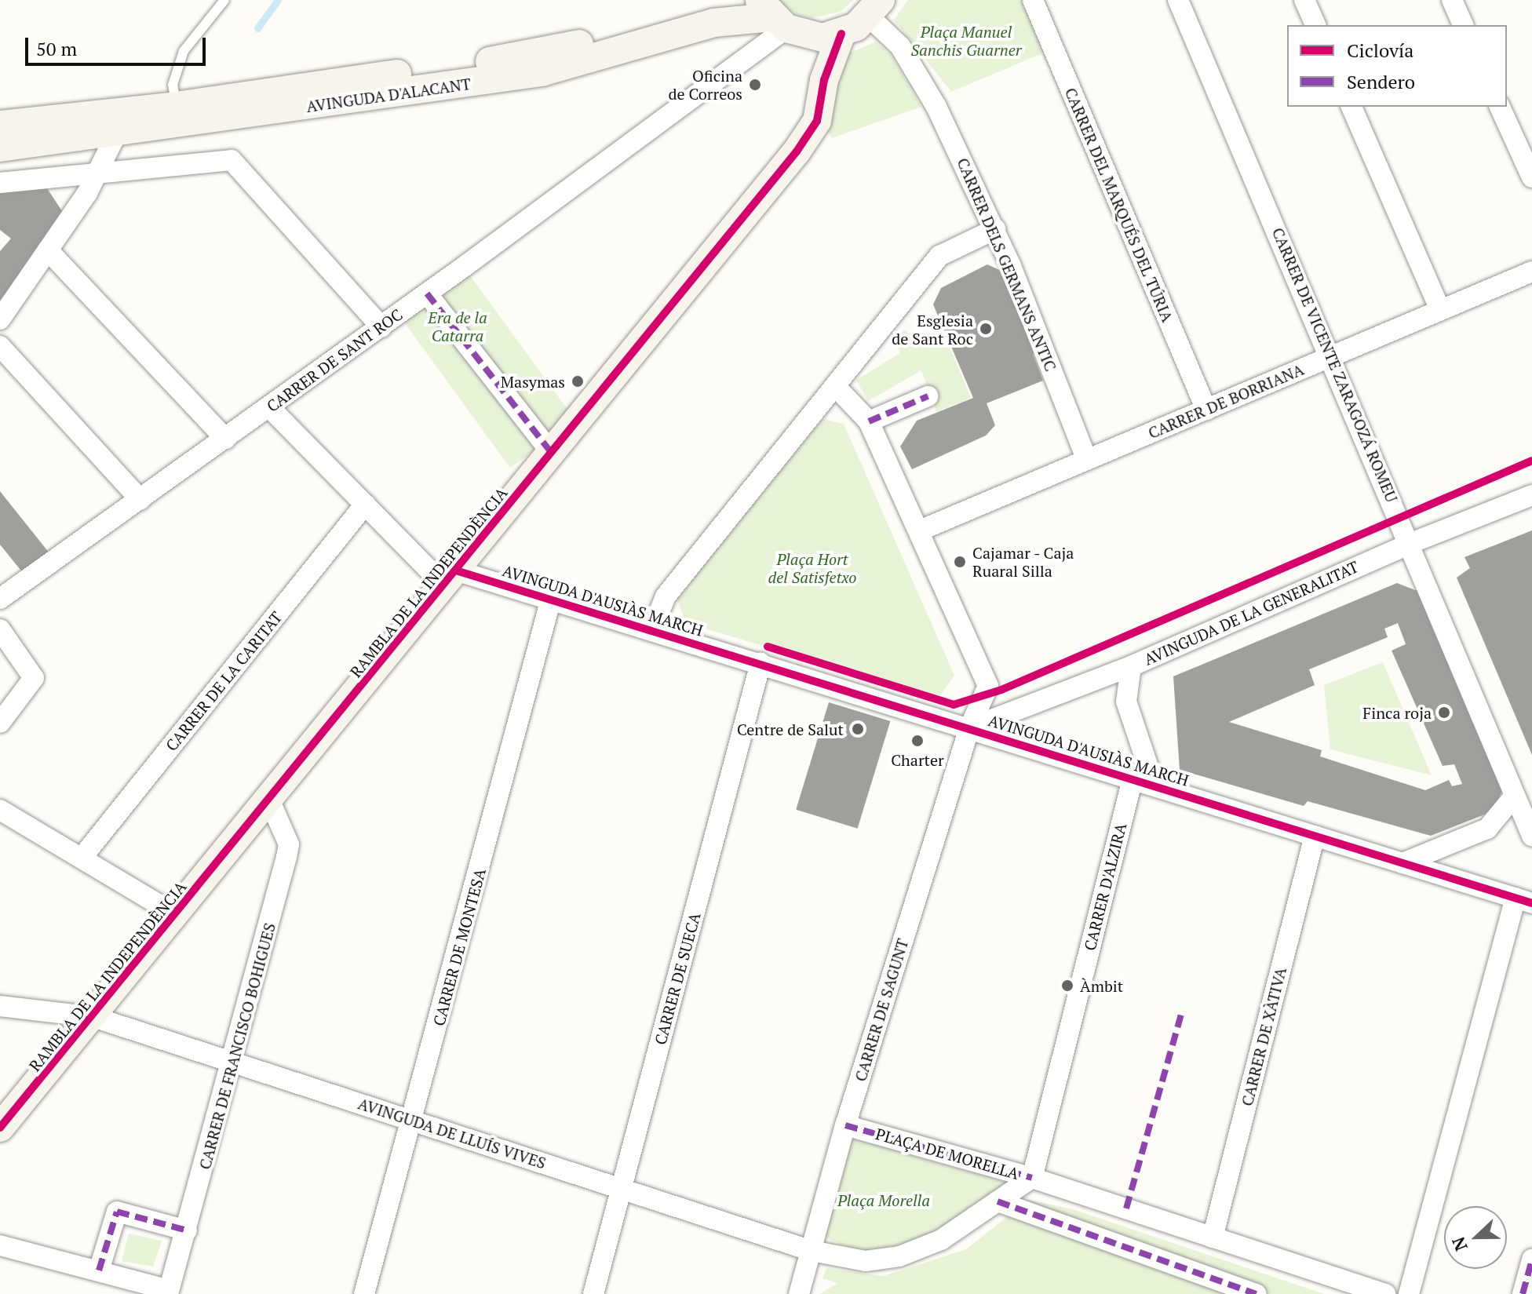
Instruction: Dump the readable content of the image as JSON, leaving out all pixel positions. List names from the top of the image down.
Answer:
{
  "streets": {
    "main road": ["AVINGUDA D'ALACANT", "RAMBLA DE LA INDEPENDÈNCIA"],
    "street": [
      "CARRER DEL MARQUÉS DEL TÚRIA",
      "CARRER DELS GERMANS ANTIC",
      "CARRER DE SANT ROC",
      "CARRER DE VICENTE ZARAGOZÁ ROMEU",
      "CARRER DE BORRIANA",
      "AVINGUDA D'AUSIÀS MARCH",
      "AVINGUDA DE LA GENERALITAT",
      "CARRER DE LA CARITAT",
      "CARRER D'ALZIRA",
      "CARRER DE MONTESA",
      "CARRER DE SUECA",
      "CARRER DE SAGUNT",
      "CARRER DE XÀTIVA",
      "CARRER DE FRANCISCO BOHIGUES",
      "AVINGUDA DE LLUÍS VIVES",
      "PLAÇA DE MORELLA"
    ]
  },
  "crossings": [
    ["AVINGUDA D'ALACANT", "CARRER DE SANT ROC"],
    ["CARRER DEL MARQUÉS DEL TÚRIA", "CARRER DE BORRIANA"],
    ["CARRER DELS GERMANS ANTIC", "CARRER DE BORRIANA"],
    ["CARRER DE VICENTE ZARAGOZÁ ROMEU", "CARRER DE BORRIANA"],
    ["CARRER DE VICENTE ZARAGOZÁ ROMEU", "AVINGUDA DE LA GENERALITAT"],
    ["CARRER DE BORRIANA", "CARRER DE SAGUNT"],
    ["RAMBLA DE LA INDEPENDÈNCIA", "AVINGUDA D'AUSIÀS MARCH"],
    ["RAMBLA DE LA INDEPENDÈNCIA", "CARRER DE FRANCISCO BOHIGUES"],
    ["RAMBLA DE LA INDEPENDÈNCIA", "AVINGUDA DE LLUÍS VIVES"],
    ["AVINGUDA D'AUSIÀS MARCH", "AVINGUDA DE LA GENERALITAT"],
    ["AVINGUDA D'AUSIÀS MARCH", "CARRER D'ALZIRA"],
    ["AVINGUDA D'AUSIÀS MARCH", "CARRER DE MONTESA"],
    ["AVINGUDA D'AUSIÀS MARCH", "CARRER DE SUECA"],
    ["AVINGUDA D'AUSIÀS MARCH", "CARRER DE SAGUNT"],
    ["AVINGUDA D'AUSIÀS MARCH", "CARRER DE XÀTIVA"],
    ["AVINGUDA DE LA GENERALITAT", "CARRER DE SAGUNT"],
    ["CARRER D'ALZIRA", "PLAÇA DE MORELLA"],
    ["CARRER DE MONTESA", "AVINGUDA DE LLUÍS VIVES"],
    ["CARRER DE SUECA", "AVINGUDA DE LLUÍS VIVES"],
    ["CARRER DE SAGUNT", "AVINGUDA DE LLUÍS VIVES"],
    ["CARRER DE SAGUNT", "PLAÇA DE MORELLA"],
    ["CARRER DE FRANCISCO BOHIGUES", "AVINGUDA DE LLUÍS VIVES"],
    ["AVINGUDA DE LLUÍS VIVES", "PLAÇA DE MORELLA"]
  ],
  "parks": [
    "Plaça Manuel Sanchis Guarner",
    "Era de la Catarra",
    "Plaça Hort del Satisfetxo",
    "Plaça Morella"
  ],
  "places": [
    "Oficina de Correos",
    "Esglesia de Sant Roc",
    "Masymas",
    "Cajamar - Caja Ruaral Silla",
    "Finca roja",
    "Centre de Salut",
    "Charter",
    "Àmbit"
  ],
  "legend": ["Ciclovía", "Sendero"],
  "scale_bar": "50 m",
  "north": "left"
}
